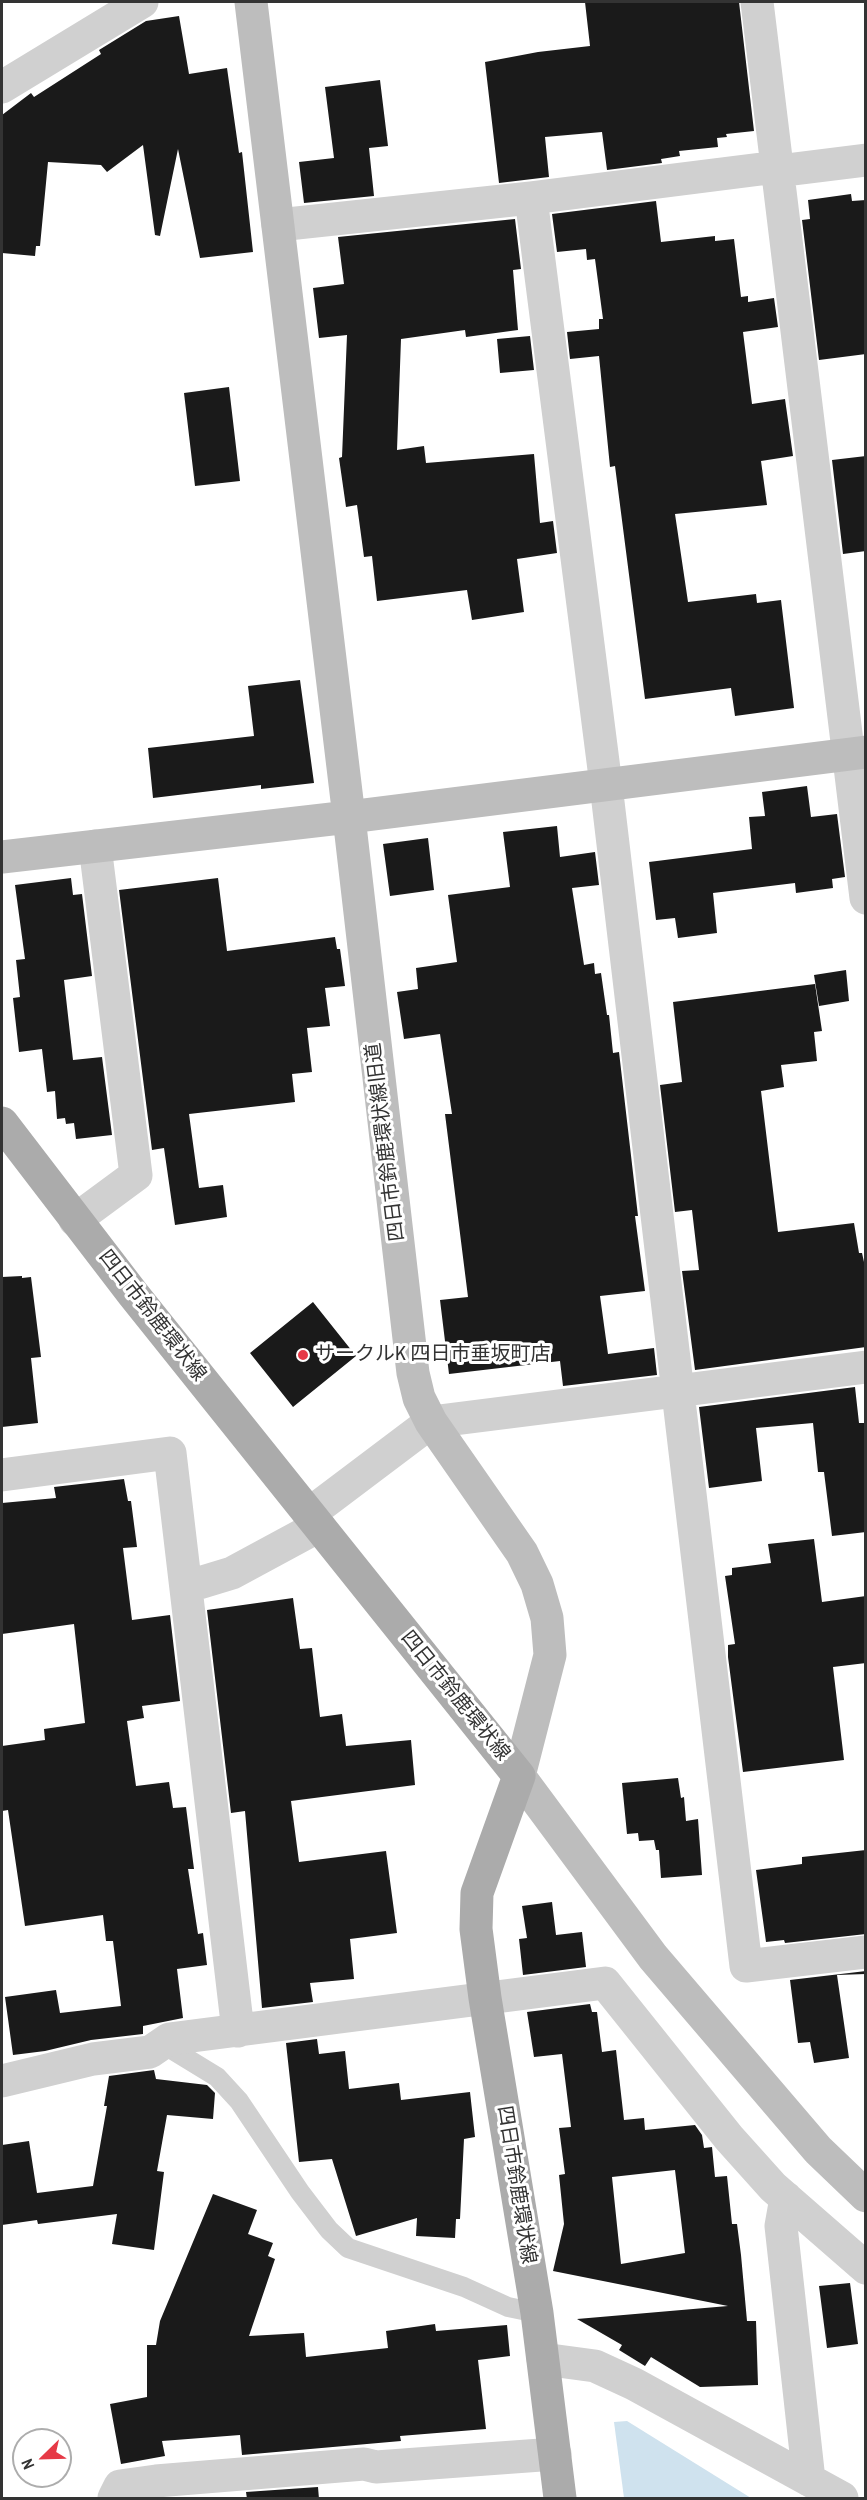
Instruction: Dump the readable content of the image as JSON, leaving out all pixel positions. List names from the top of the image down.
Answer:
{
  "streets": {
    "main road": ["四日市鈴鹿環状線"],
    "street": ["四日市鈴鹿環状線旧道"]
  },
  "crossings": [
    ["四日市鈴鹿環状線旧道", "四日市鈴鹿環状線"]
  ],
  "places": ["サークルK 四日市垂坂町店"],
  "north": "bottom left"
}
